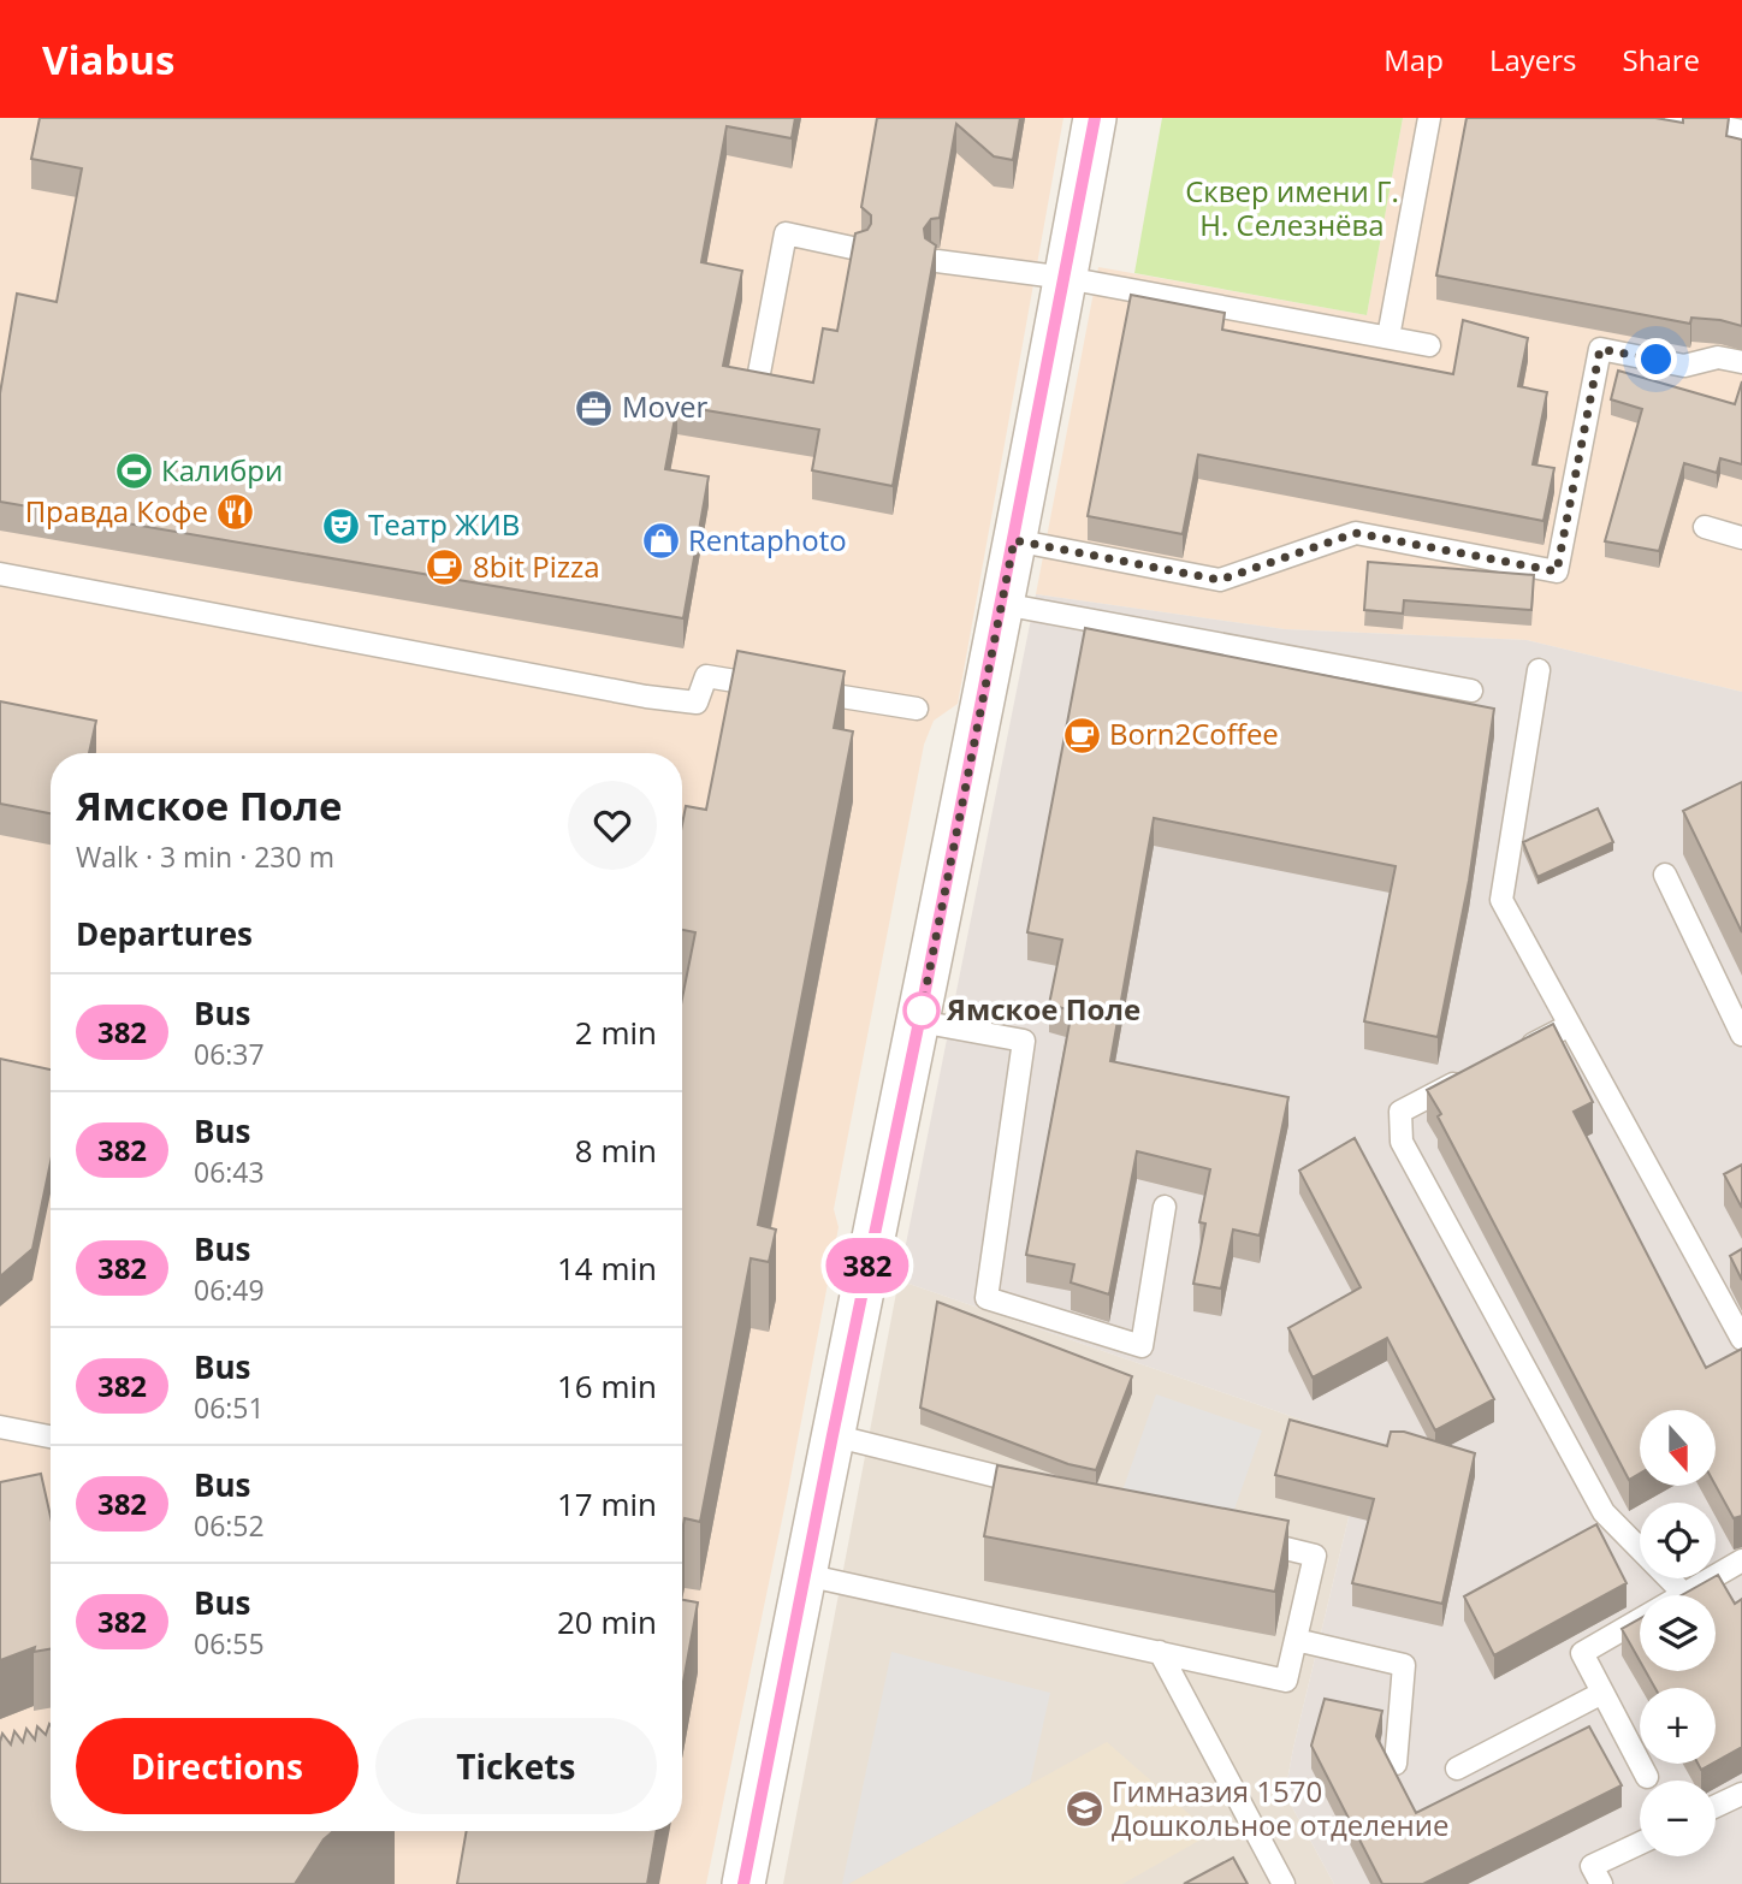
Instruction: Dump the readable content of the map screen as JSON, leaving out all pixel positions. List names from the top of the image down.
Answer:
{
  "parks": ["Сквер имени Г. Н. Селезнёва"],
  "places": {
    "office": ["Mover"],
    "sports": ["Калибри"],
    "restaurant": ["Правда Кофе"],
    "theatre": ["Театр ЖИВ"],
    "shop": ["Rentaphoto"],
    "cafe": ["8bit Pizza", "Born2Coffee"],
    "other": ["Ямское Поле"],
    "school or university": ["Гимназия 1570 Дошкольное отделение"]
  },
  "lines": ["bus line 382"],
  "north": "bottom",
  "page": {
    "header": "Viabus",
    "nav": ["Map", "Layers", "Share"],
    "on_map": "382",
    "heading": [
      ["Ямское Поле", "Walk · 3 min · 230 m"],
      "Departures"
    ],
    "list": [
      {
        "mark": "382",
        "name": "Bus",
        "note": "06:37",
        "value": "2 min"
      },
      {
        "mark": "382",
        "name": "Bus",
        "note": "06:43",
        "value": "8 min"
      },
      {
        "mark": "382",
        "name": "Bus",
        "note": "06:49",
        "value": "14 min"
      },
      {
        "mark": "382",
        "name": "Bus",
        "note": "06:51",
        "value": "16 min"
      },
      {
        "mark": "382",
        "name": "Bus",
        "note": "06:52",
        "value": "17 min"
      },
      {
        "mark": "382",
        "name": "Bus",
        "note": "06:55",
        "value": "20 min"
      }
    ],
    "map_buttons": ["+", "−"],
    "buttons": ["Directions", "Tickets"]
  }
}
